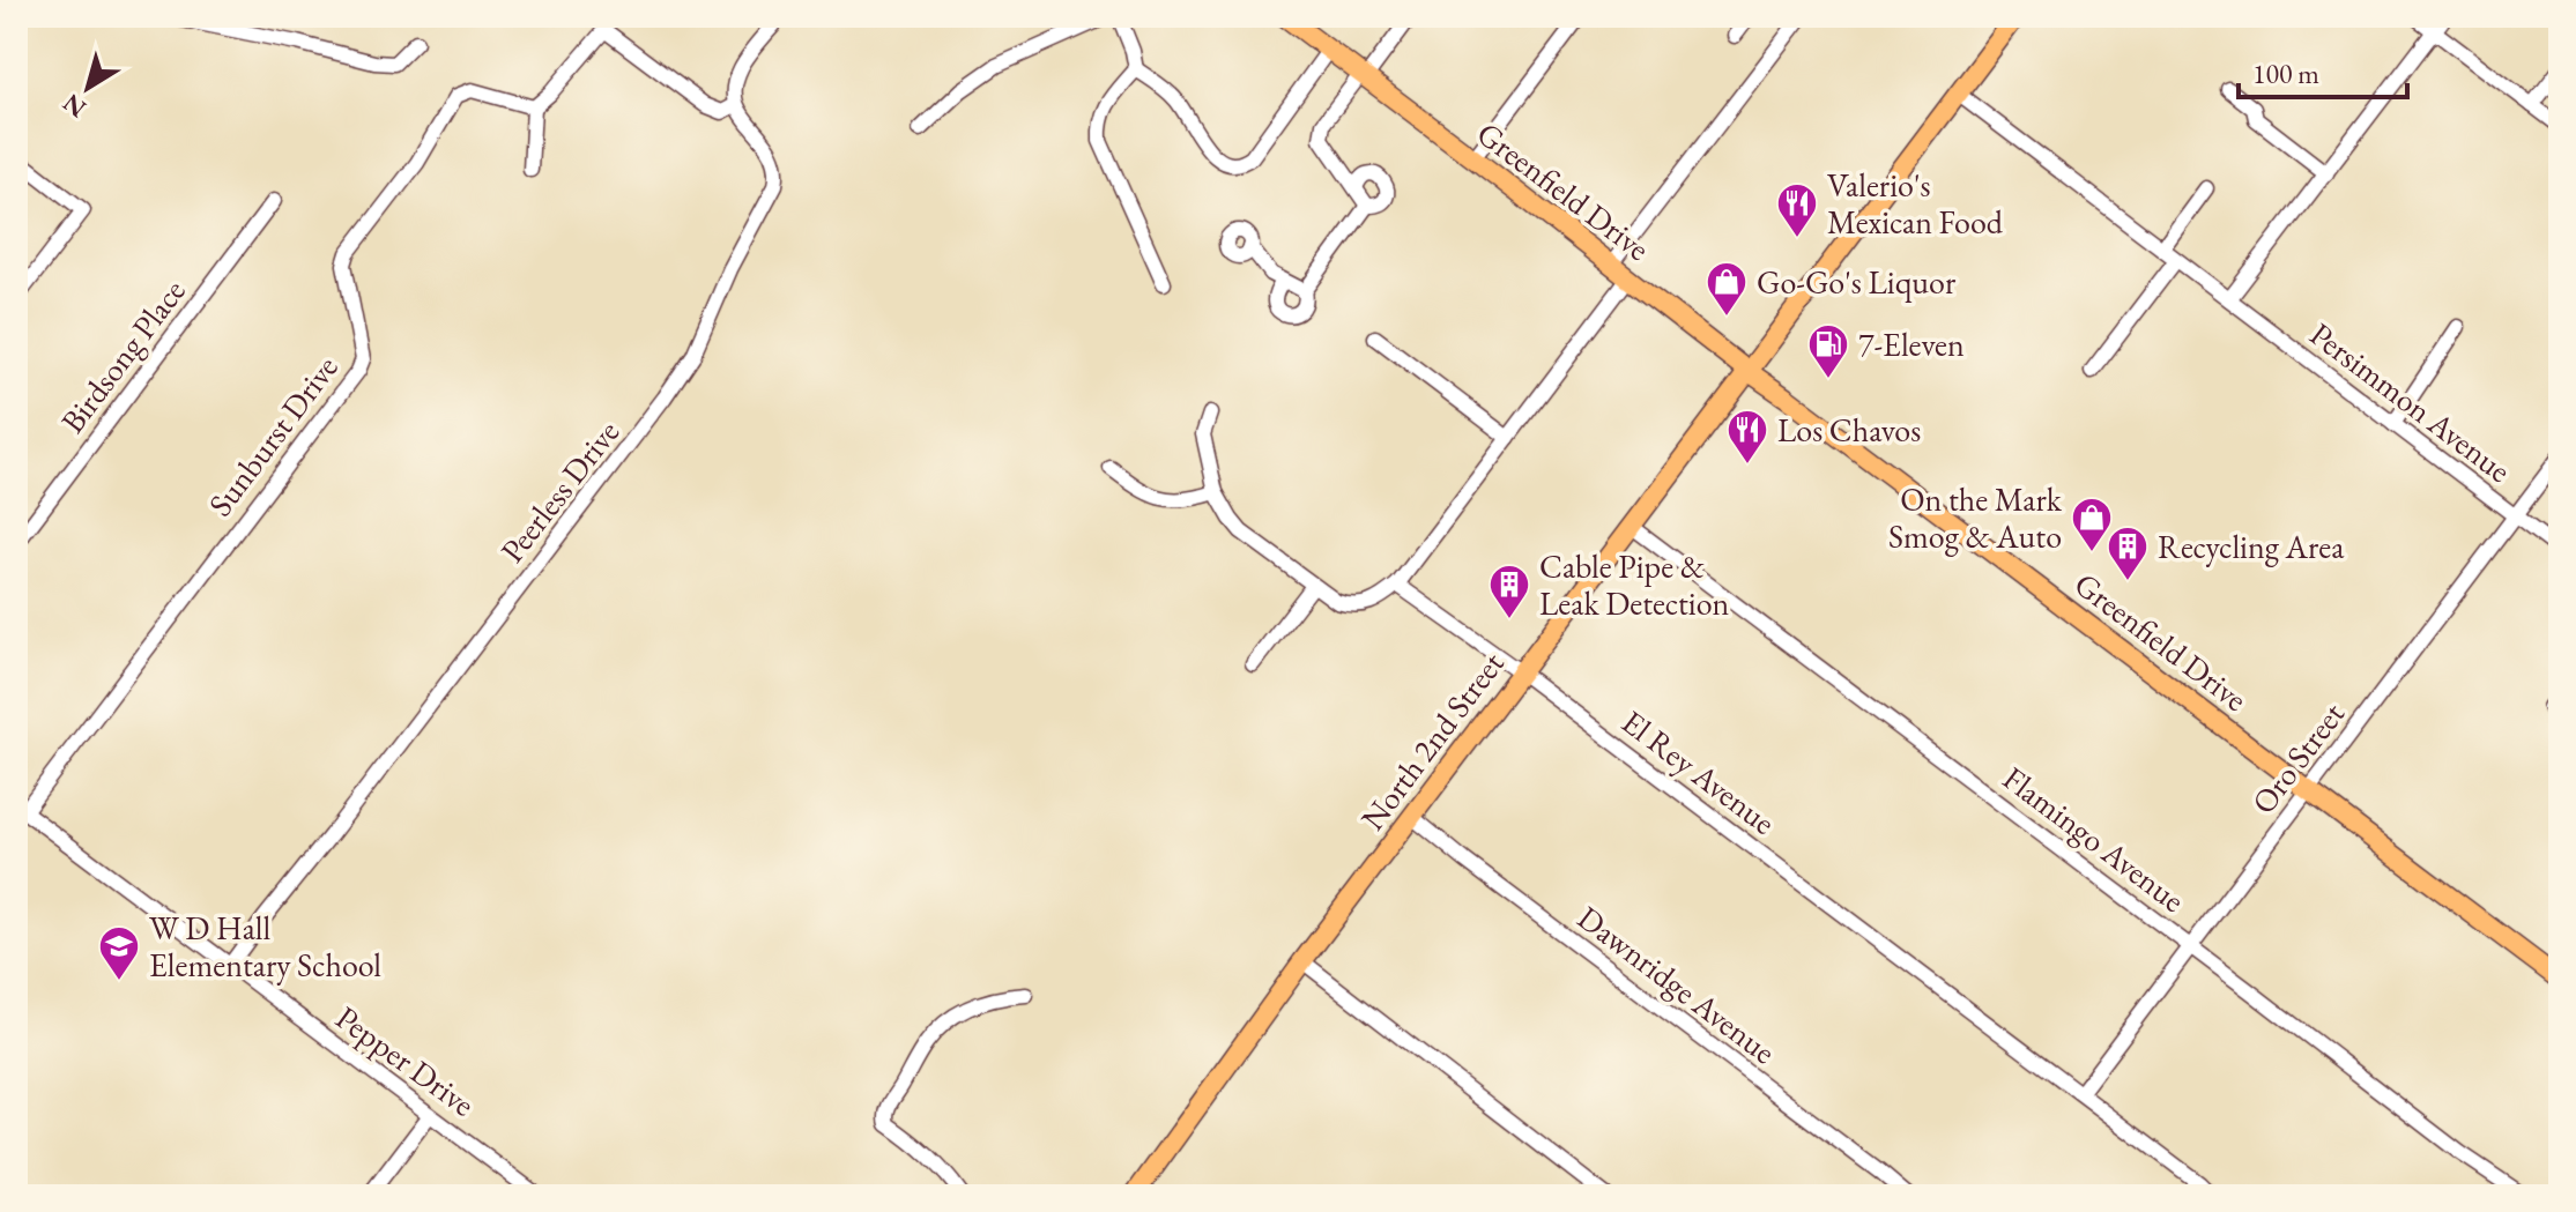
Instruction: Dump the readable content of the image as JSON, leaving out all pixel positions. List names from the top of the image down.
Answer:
{
  "streets": {
    "main road": ["Greenfield Drive", "North 2nd Street"],
    "street": [
      "Birdsong Place",
      "Persimmon Avenue",
      "Sunburst Drive",
      "Peerless Drive",
      "Oro Street",
      "El Rey Avenue",
      "Flamingo Avenue",
      "Dawnridge Avenue",
      "Pepper Drive"
    ]
  },
  "crossings": [
    ["Greenfield Drive", "North 2nd Street"],
    ["Greenfield Drive", "Oro Street"],
    ["Persimmon Avenue", "Oro Street"],
    ["Sunburst Drive", "Pepper Drive"],
    ["Peerless Drive", "Pepper Drive"],
    ["North 2nd Street", "El Rey Avenue"],
    ["North 2nd Street", "Flamingo Avenue"],
    ["North 2nd Street", "Dawnridge Avenue"],
    ["Oro Street", "El Rey Avenue"],
    ["Oro Street", "Flamingo Avenue"]
  ],
  "places": {
    "restaurant": ["Valerio's Mexican Food", "Los Chavos"],
    "shop": ["Go-Go's Liquor", "On the Mark Smog & Auto"],
    "fuel station": ["7-Eleven"],
    "building": ["Recycling Area", "Cable Pipe & Leak Detection"],
    "school or university": ["W D Hall Elementary School"]
  },
  "scale_bar": "100 m",
  "north": "bottom left"
}
